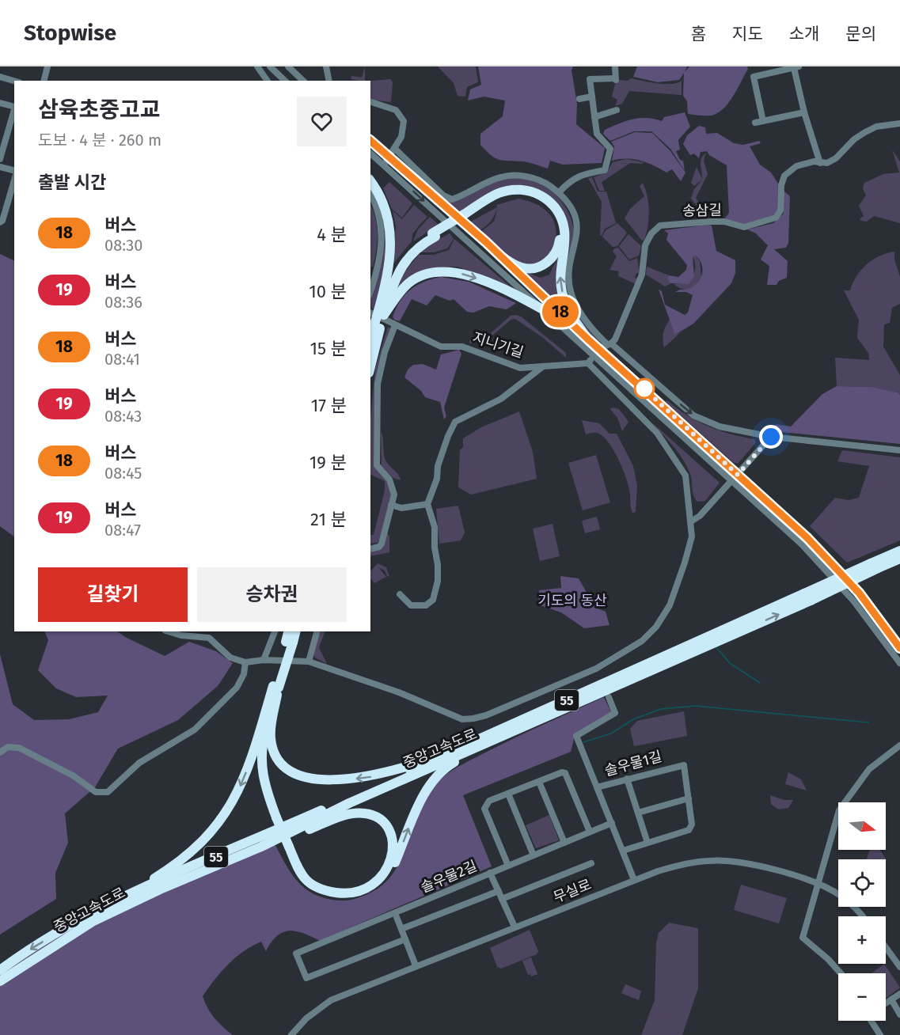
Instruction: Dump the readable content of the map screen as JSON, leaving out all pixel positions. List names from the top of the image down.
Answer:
{
  "streets": {
    "highway": ["55", "중앙고속도로"],
    "street": [
      "송삼길",
      "지니기길",
      "솔우물1길",
      "솔우물2길",
      "무실로"
    ]
  },
  "parks": ["기도의 동산"],
  "lines": ["bus line 18"],
  "north": "right",
  "page": {
    "header": "Stopwise",
    "nav": [
      "홈",
      "지도",
      "소개",
      "문의"
    ],
    "on_map": "18",
    "heading": [
      ["삼육초중고교", "도보 · 4 분 · 260 m"],
      "출발 시간"
    ],
    "list": [
      {
        "mark": "18",
        "name": "버스",
        "note": "08:30",
        "value": "4 분"
      },
      {
        "mark": "19",
        "name": "버스",
        "note": "08:36",
        "value": "10 분"
      },
      {
        "mark": "18",
        "name": "버스",
        "note": "08:41",
        "value": "15 분"
      },
      {
        "mark": "19",
        "name": "버스",
        "note": "08:43",
        "value": "17 분"
      },
      {
        "mark": "18",
        "name": "버스",
        "note": "08:45",
        "value": "19 분"
      },
      {
        "mark": "19",
        "name": "버스",
        "note": "08:47",
        "value": "21 분"
      }
    ],
    "buttons": ["길찾기", "승차권"],
    "map_buttons": ["+", "−"]
  }
}
